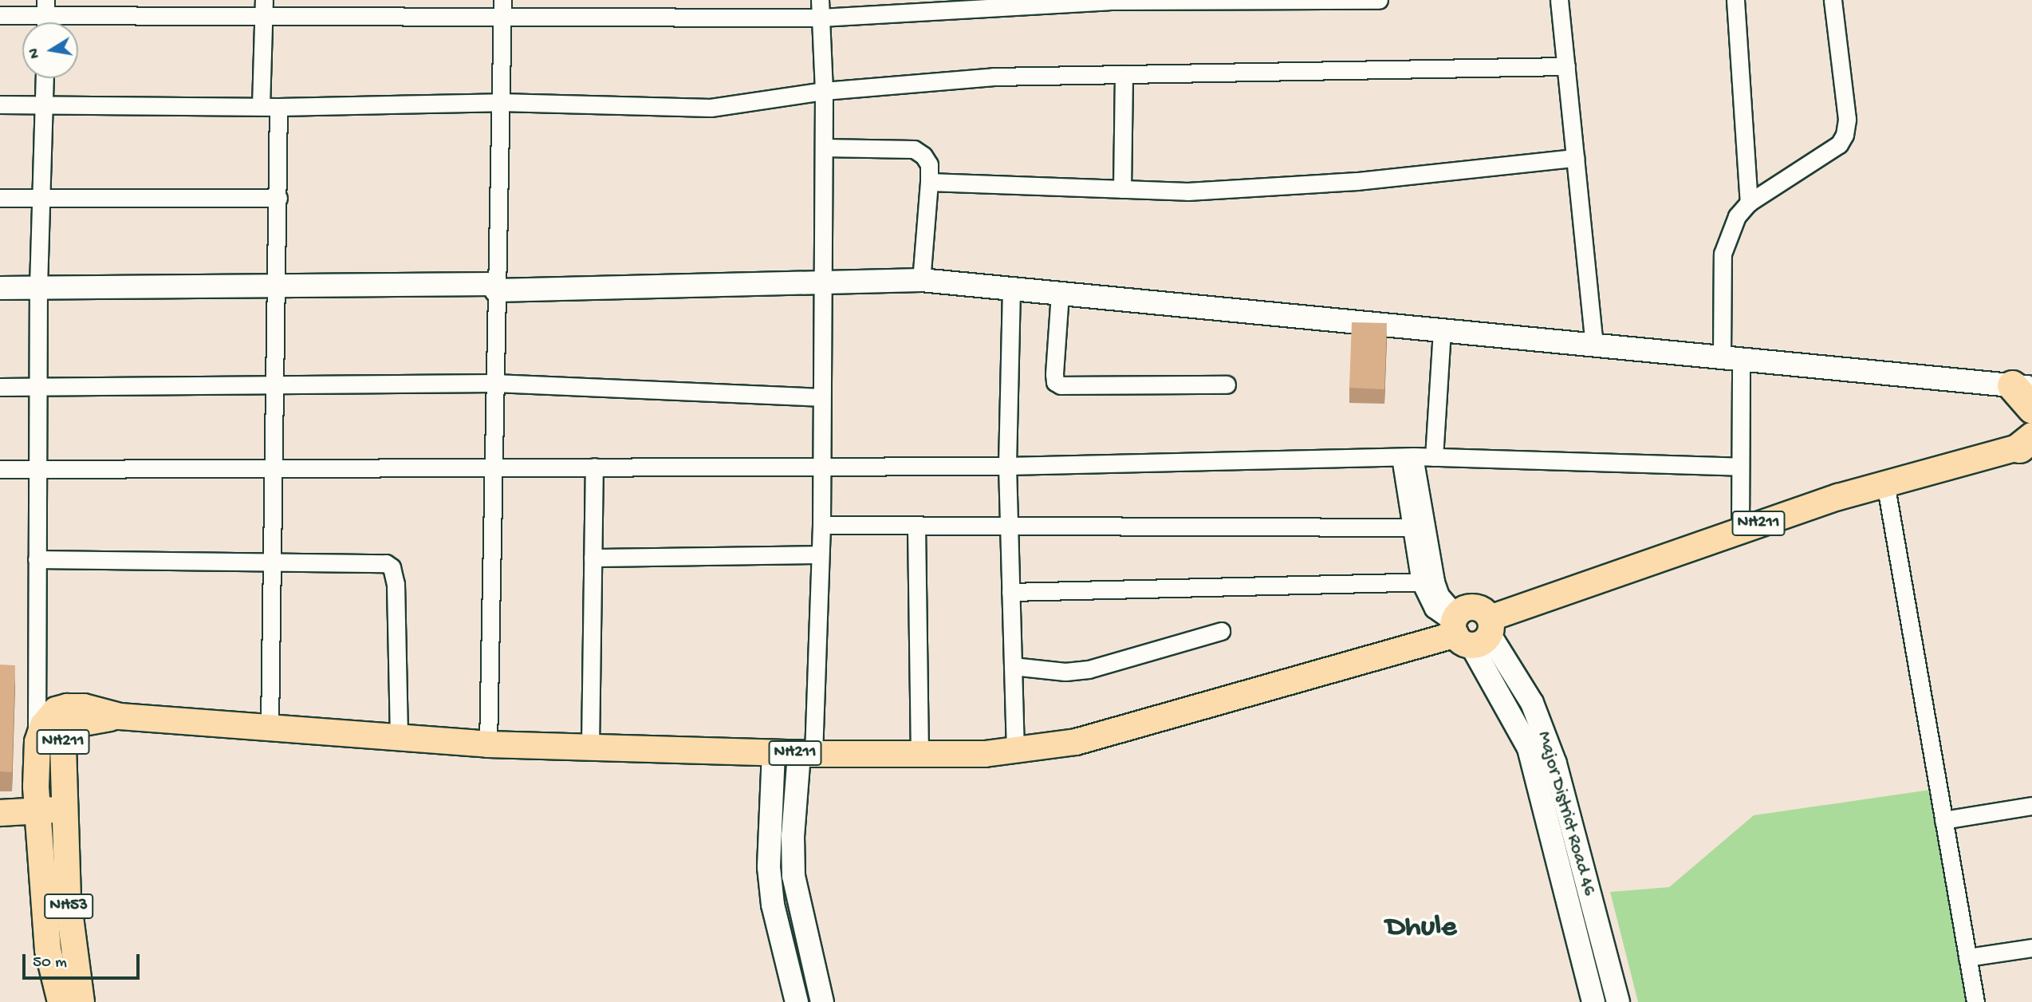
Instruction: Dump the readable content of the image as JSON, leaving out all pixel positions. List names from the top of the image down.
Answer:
{
  "streets": {
    "main road": ["NH211", "Major District Road 46", "NH53"]
  },
  "crossings": [
    ["NH211", "Major District Road 46"],
    ["NH211", "NH53"]
  ],
  "districts": ["Dhule"],
  "scale_bar": "50 m",
  "north": "left"
}
